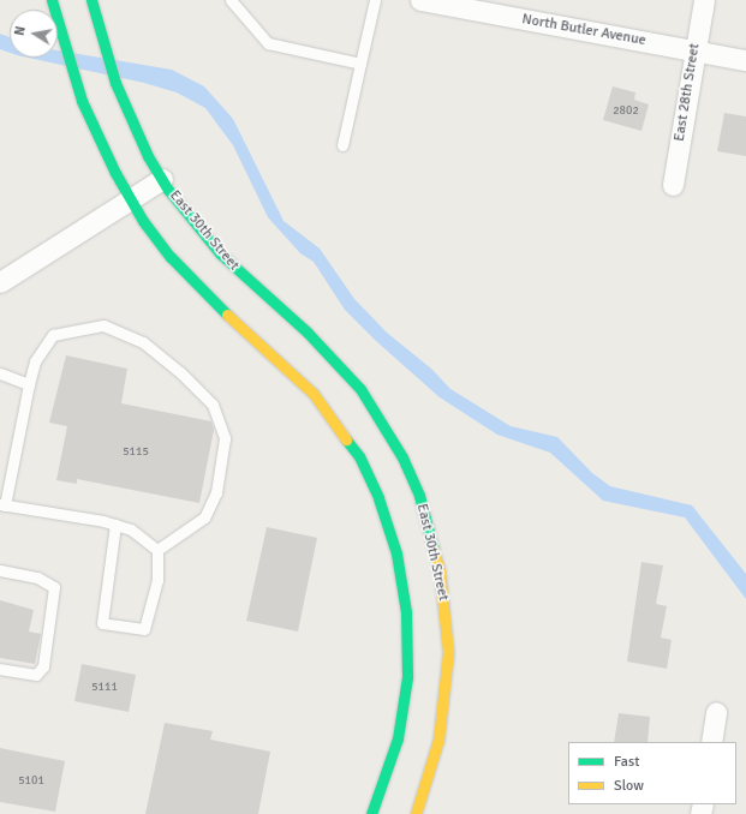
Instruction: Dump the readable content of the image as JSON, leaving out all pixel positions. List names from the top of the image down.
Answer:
{
  "streets": {
    "main road": ["East 30th Street"],
    "street": ["North Butler Avenue", "East 28th Street"]
  },
  "crossings": [
    ["North Butler Avenue", "East 28th Street"]
  ],
  "house_numbers": [
    "2802",
    "5115",
    "5111",
    "5101"
  ],
  "legend": ["Fast", "Slow"],
  "north": "left"
}
